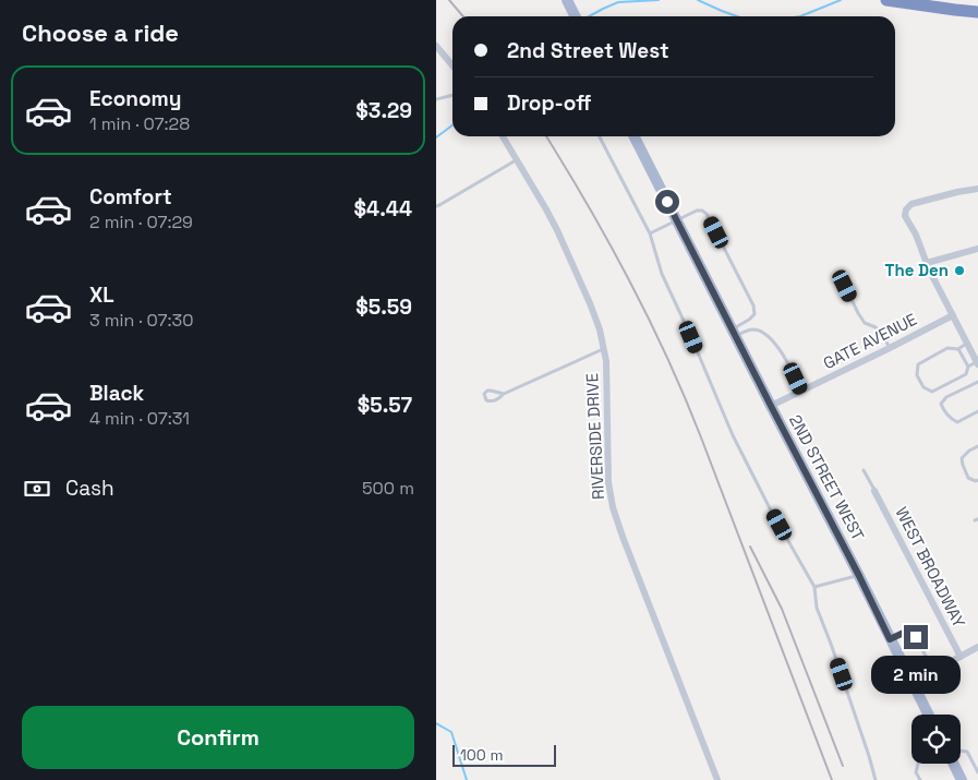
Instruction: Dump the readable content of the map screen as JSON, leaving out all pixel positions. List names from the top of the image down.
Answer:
{
  "streets": {
    "main road": ["2ND STREET WEST"],
    "street": ["GATE AVENUE", "RIVERSIDE DRIVE", "WEST BROADWAY"]
  },
  "crossings": [
    ["GATE AVENUE", "2ND STREET WEST"]
  ],
  "places": ["The Den"],
  "scale_bar": "100 m",
  "page": {
    "heading": "Choose a ride",
    "banner": ["2nd Street West", "Drop-off"],
    "list": [
      {
        "name": "Economy",
        "note": "1 min · 07:28",
        "value": "$3.29"
      },
      {
        "name": "Comfort",
        "note": "2 min · 07:29",
        "value": "$4.44"
      },
      {
        "name": "XL",
        "note": "3 min · 07:30",
        "value": "$5.59"
      },
      {
        "name": "Black",
        "note": "4 min · 07:31",
        "value": "$5.57"
      }
    ],
    "pay": ["Cash", "500 m"],
    "bubble": "2 min",
    "buttons": "Confirm",
    "scale": "100 m"
  }
}
